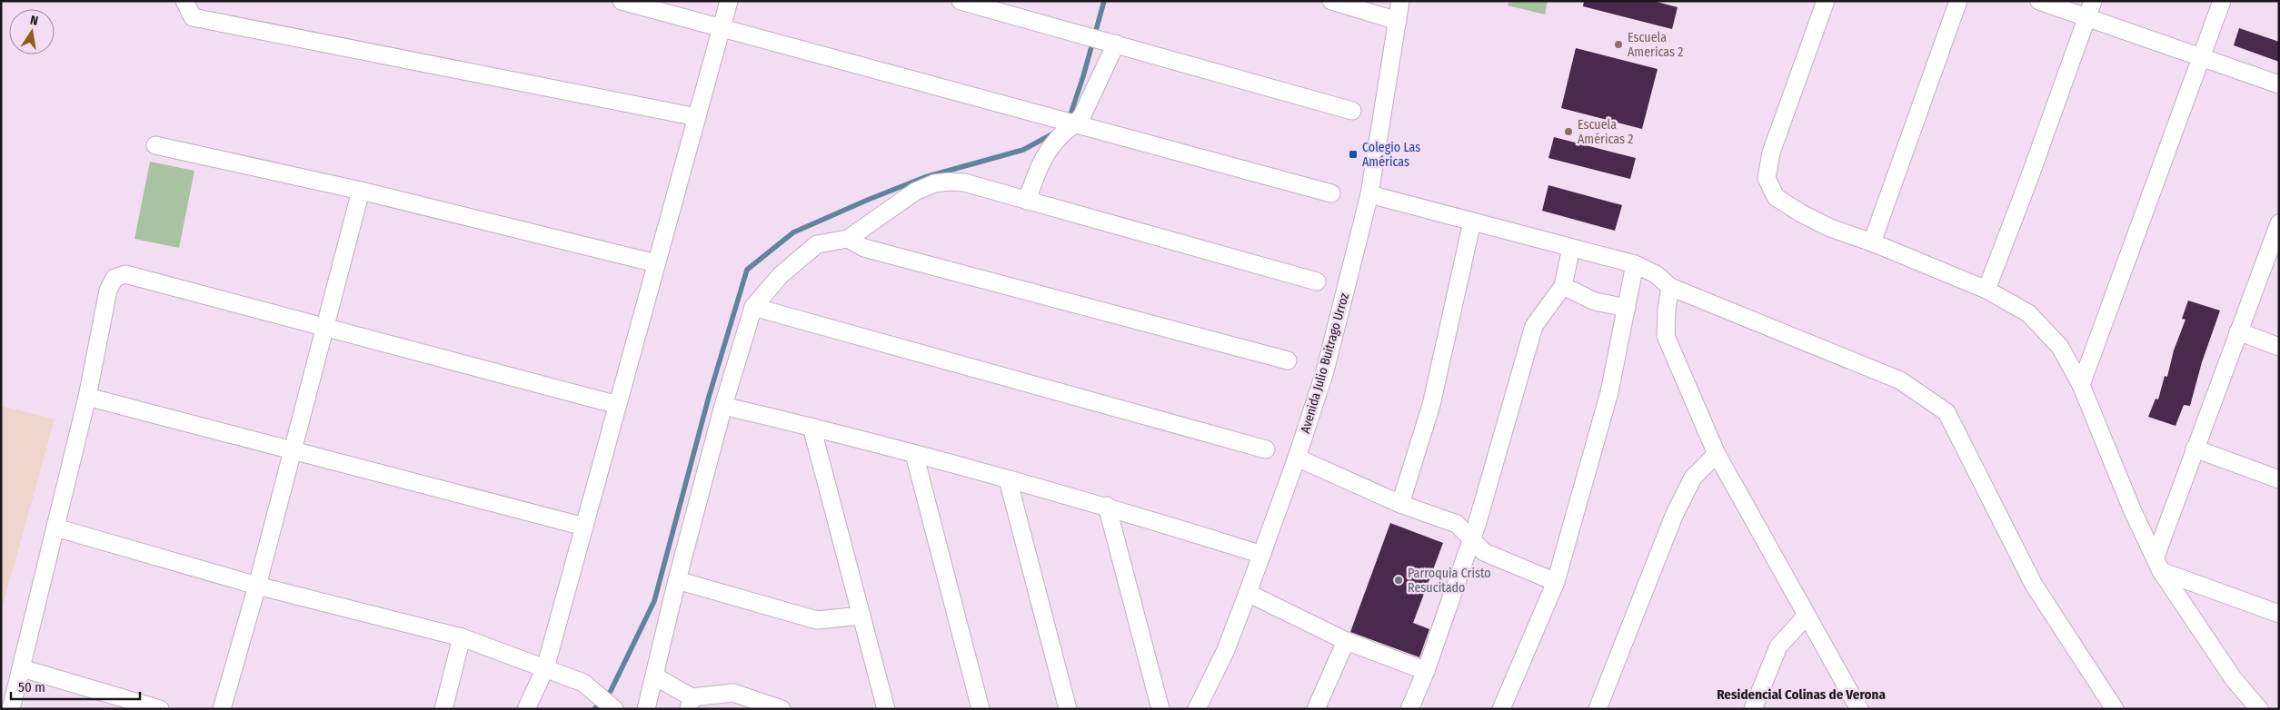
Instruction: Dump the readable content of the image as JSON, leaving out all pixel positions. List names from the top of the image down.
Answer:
{
  "streets": {
    "street": ["Avenida Julio Buitrago Urroz"]
  },
  "districts": ["Residencial Colinas de Verona"],
  "places": {
    "other": ["Escuela Americas 2", "Escuela Américas 2", "Parroquia Cristo Resucitado"],
    "transit": ["Colegio Las Américas"]
  },
  "scale_bar": "50 m",
  "north": "top"
}
